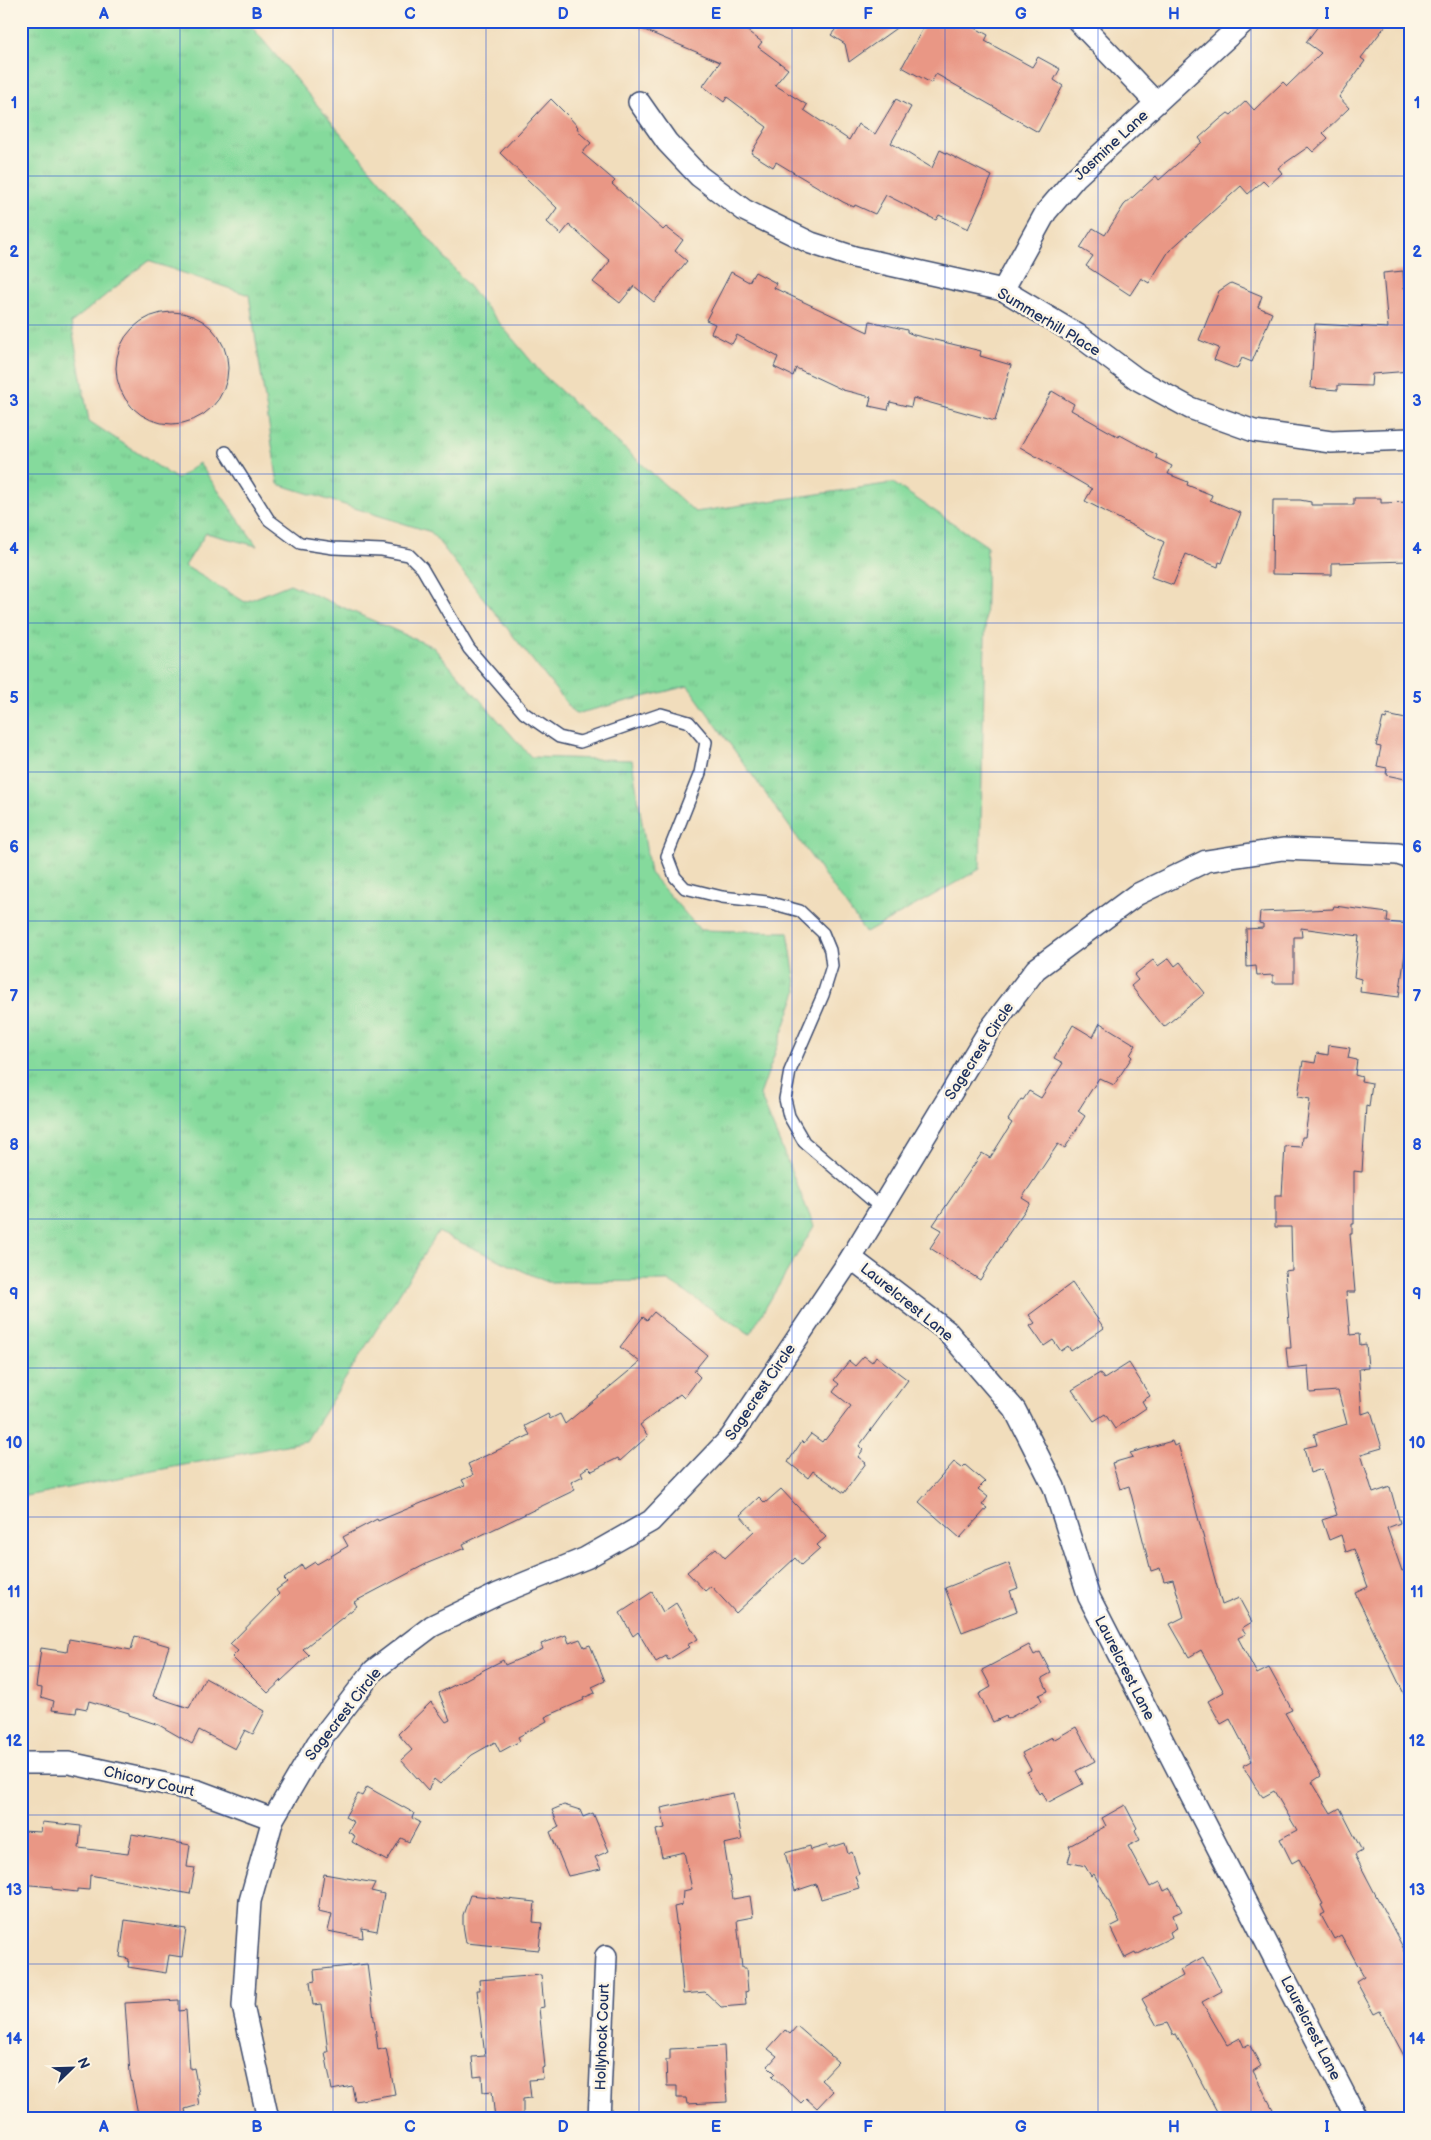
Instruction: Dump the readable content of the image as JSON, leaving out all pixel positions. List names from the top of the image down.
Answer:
{
  "streets": {
    "street": [
      "Jasmine Lane",
      "Summerhill Place",
      "Sagecrest Circle",
      "Laurelcrest Lane",
      "Chicory Court",
      "Hollyhock Court"
    ]
  },
  "crossings": [
    ["Jasmine Lane", "Summerhill Place"],
    ["Sagecrest Circle", "Laurelcrest Lane"],
    ["Sagecrest Circle", "Chicory Court"]
  ],
  "north": "top right",
  "grid": {
    "columns": [
      "A",
      "B",
      "C",
      "D",
      "E",
      "F",
      "G",
      "H",
      "I"
    ],
    "rows": [
      "1",
      "2",
      "3",
      "4",
      "5",
      "6",
      "7",
      "8",
      "9",
      "10",
      "11",
      "12",
      "13",
      "14"
    ]
  }
}
